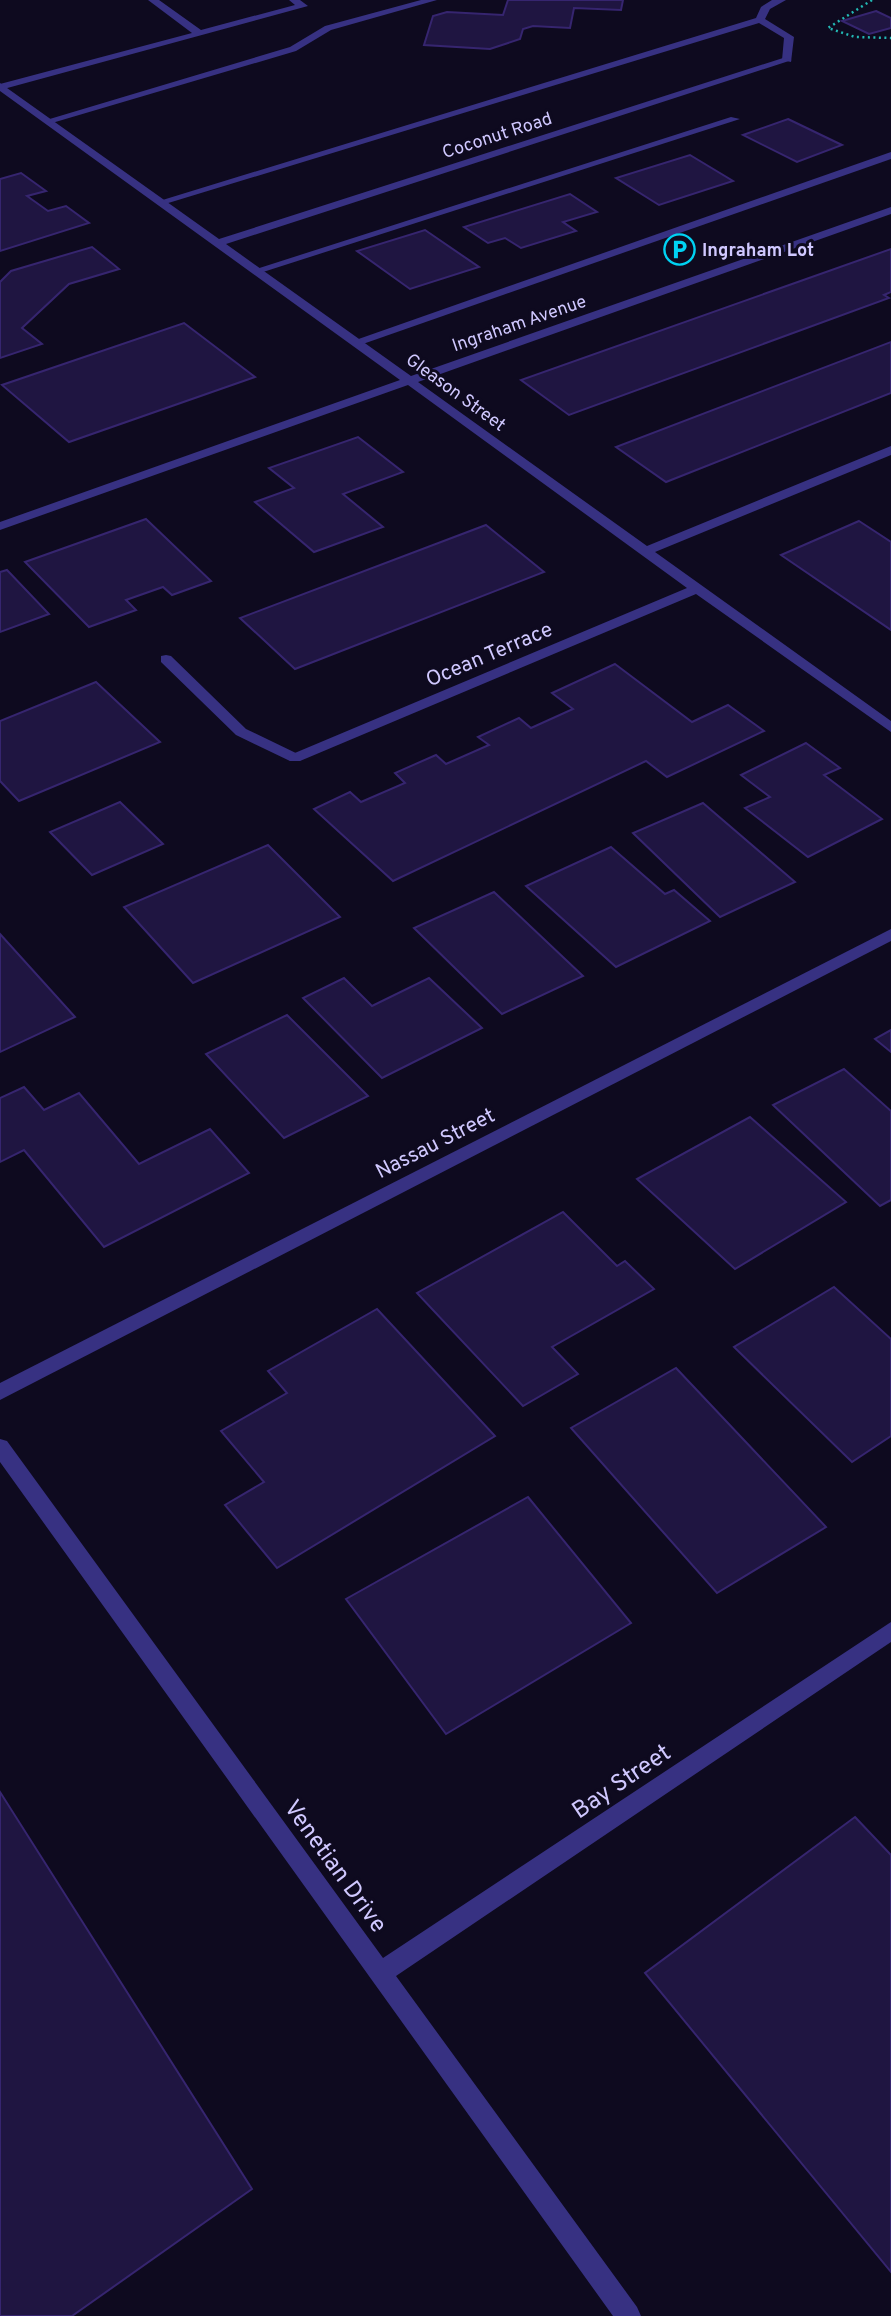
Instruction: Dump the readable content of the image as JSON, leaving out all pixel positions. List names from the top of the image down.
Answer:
{
  "streets": {
    "street": [
      "Coconut Road",
      "Ingraham Avenue",
      "Gleason Street",
      "Ocean Terrace",
      "Nassau Street",
      "Bay Street",
      "Venetian Drive"
    ]
  },
  "crossings": [
    ["Coconut Road", "Gleason Street"],
    ["Ingraham Avenue", "Gleason Street"],
    ["Gleason Street", "Ocean Terrace"],
    ["Bay Street", "Venetian Drive"]
  ],
  "places": {
    "parking": ["Ingraham Lot"]
  }
}
